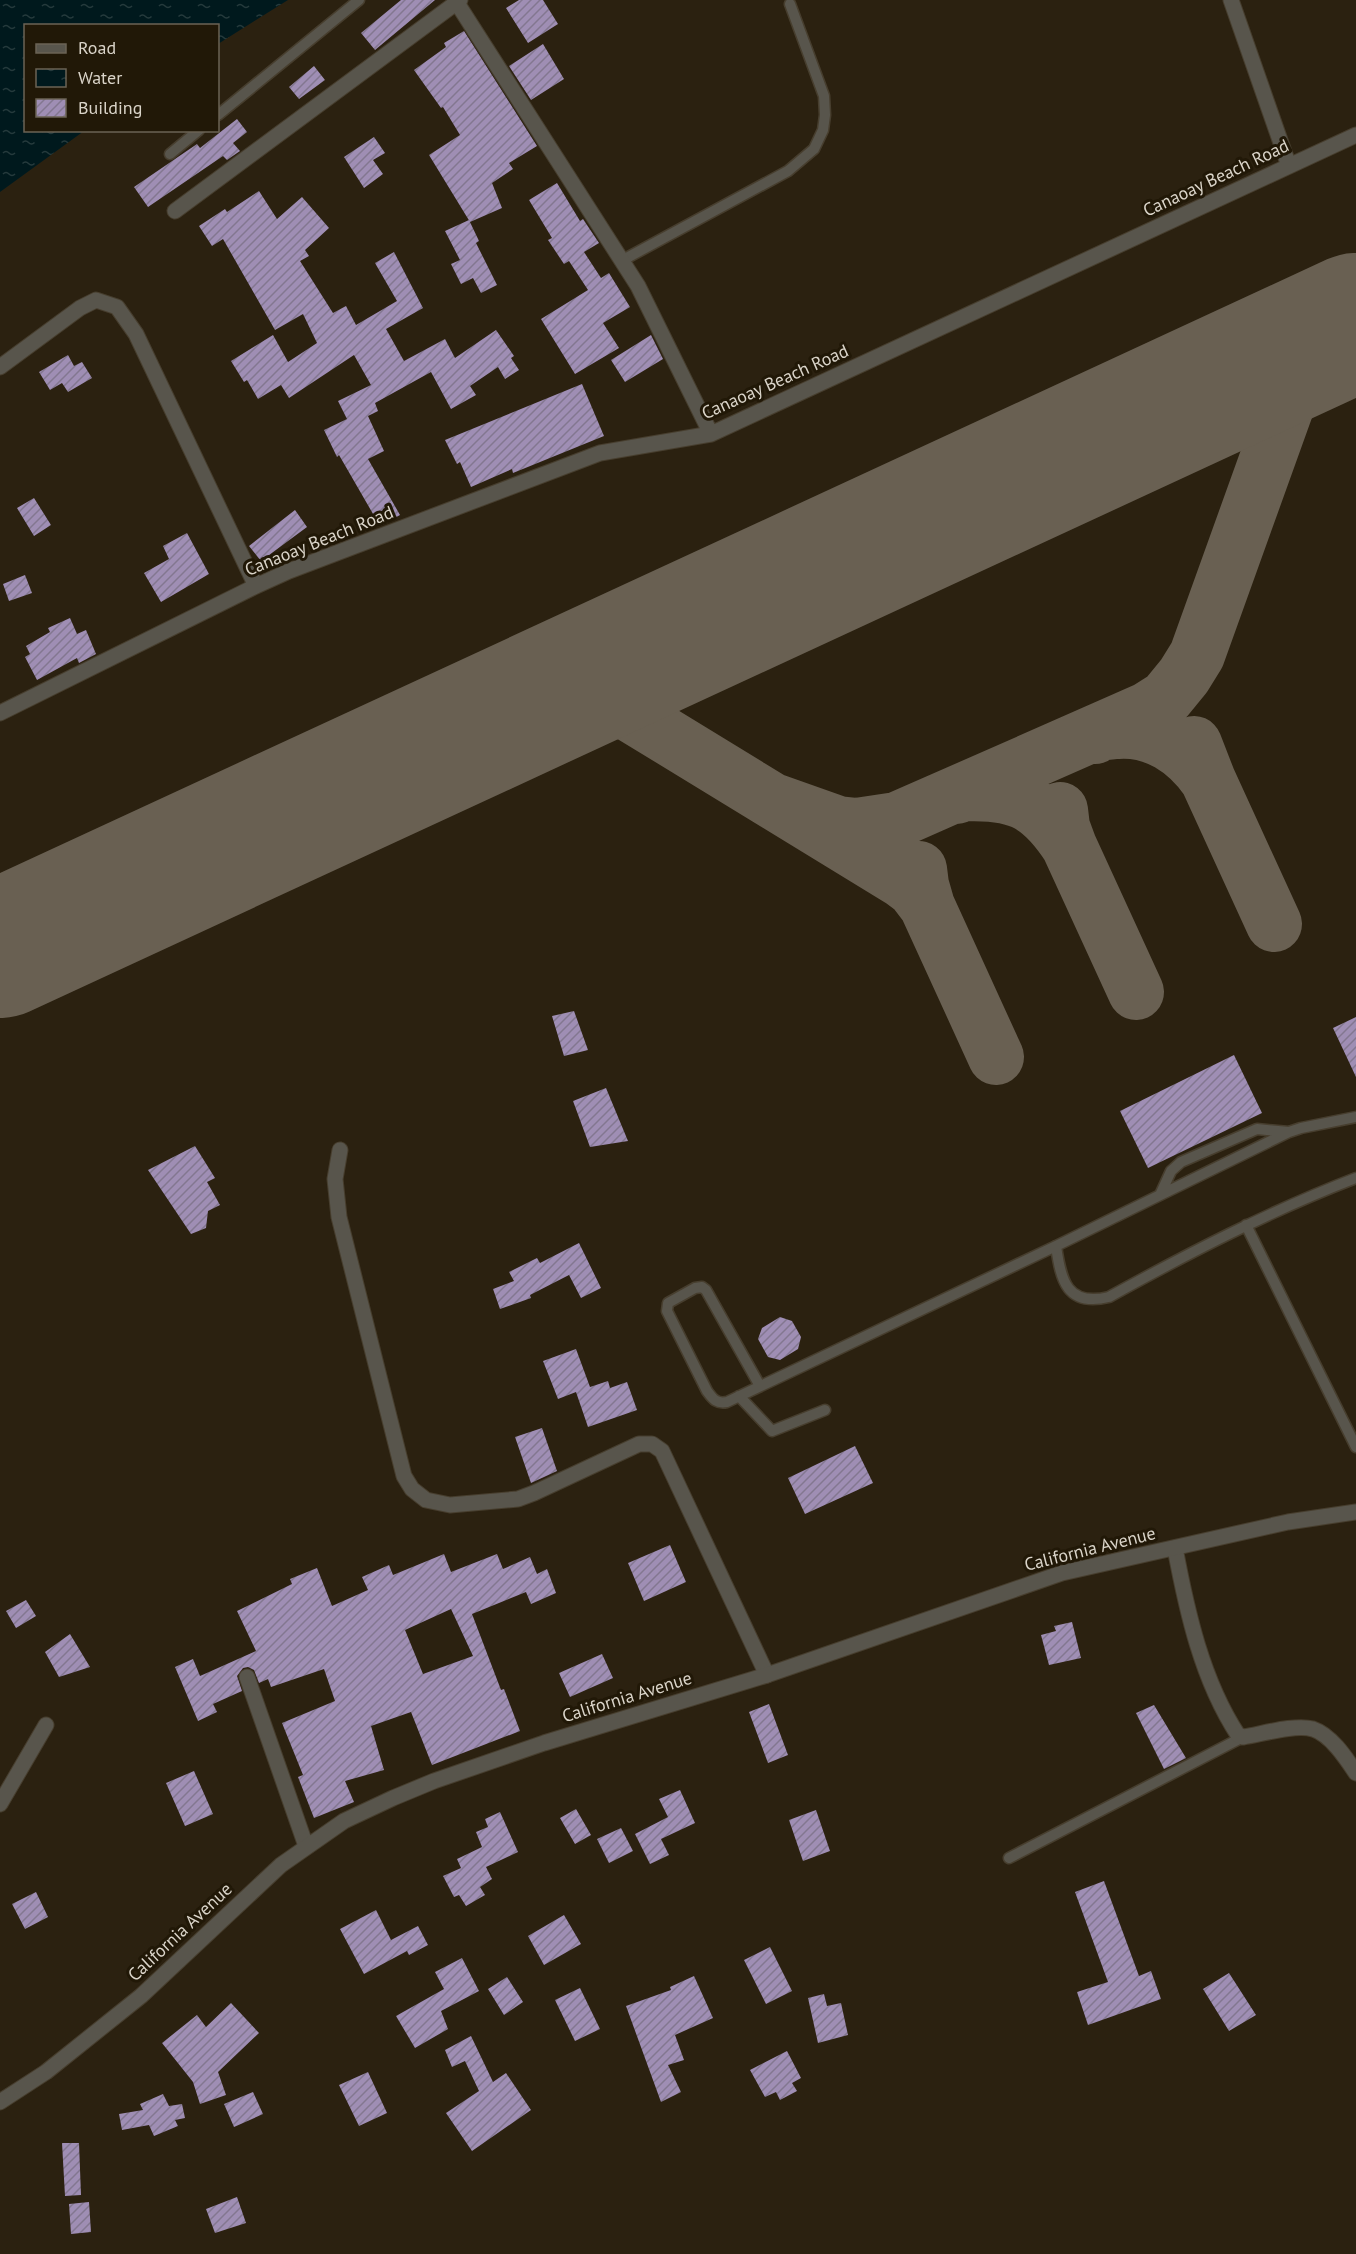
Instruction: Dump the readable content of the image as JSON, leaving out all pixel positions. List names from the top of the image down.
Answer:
{
  "streets": {
    "street": ["Canaoay Beach Road", "California Avenue"]
  },
  "legend": ["Road", "Water", "Building"]
}
